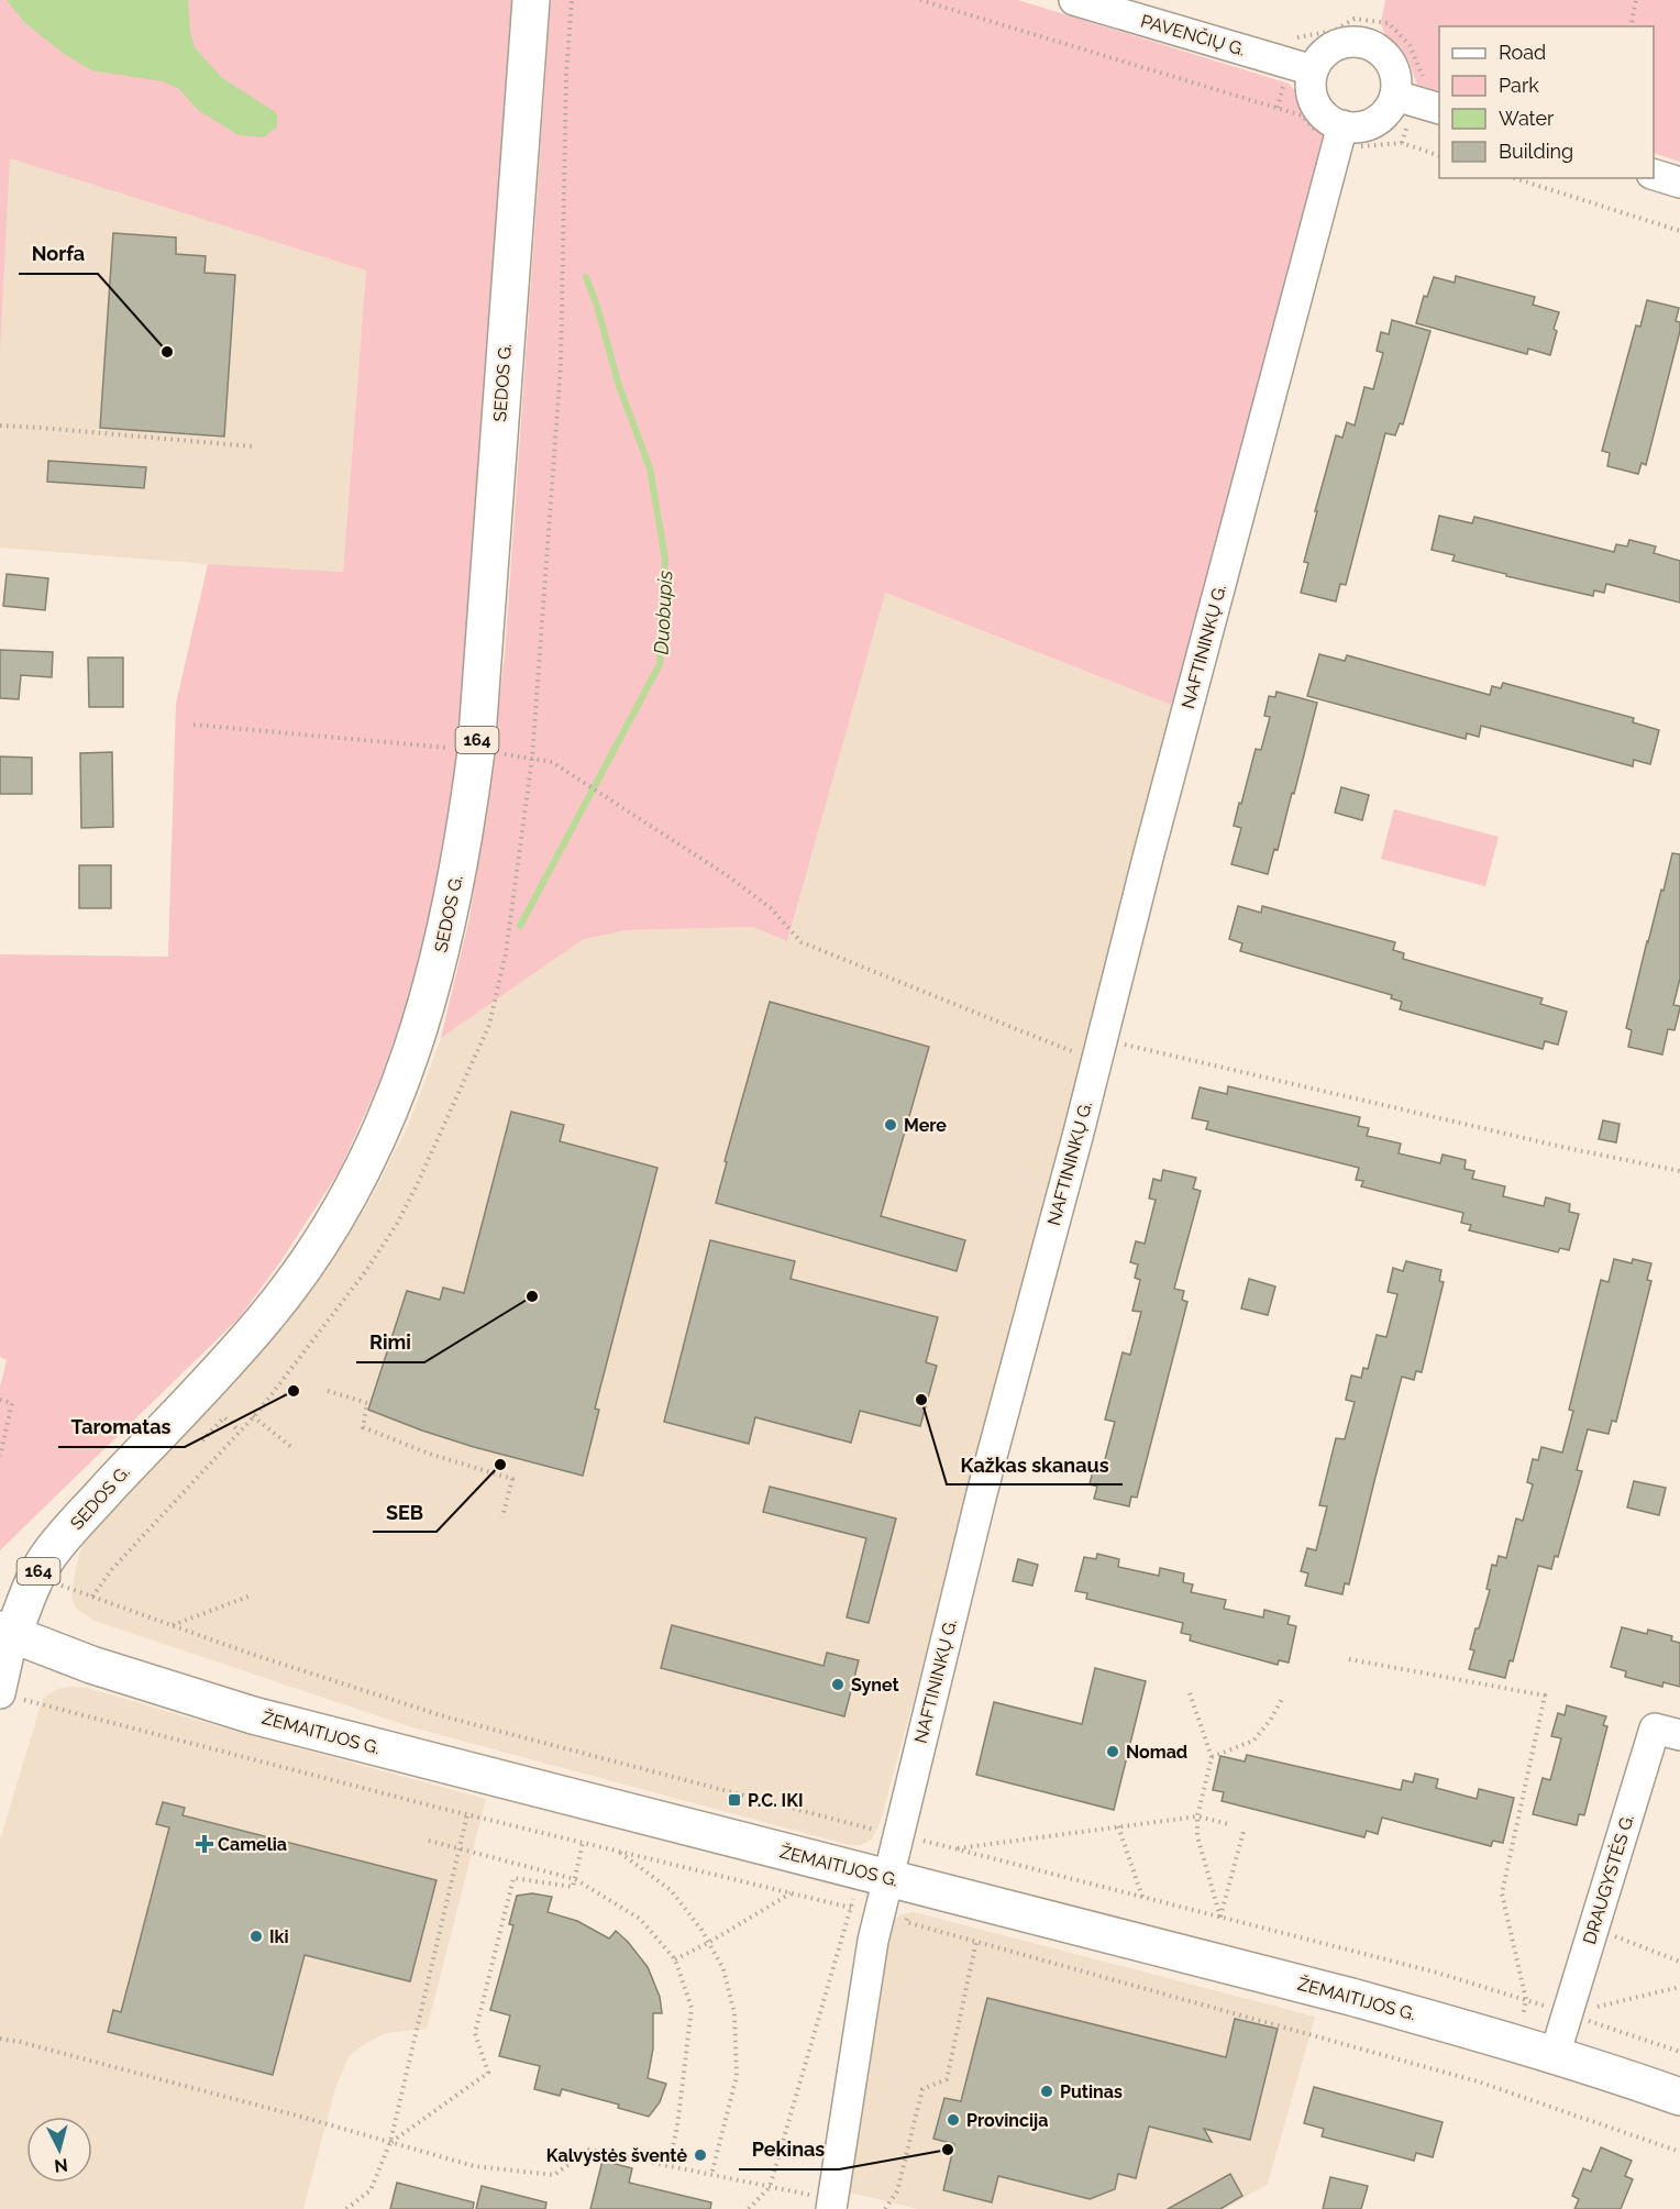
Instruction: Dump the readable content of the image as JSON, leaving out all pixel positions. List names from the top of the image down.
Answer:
{
  "streets": {
    "main road": ["SEDOS G.", "164", "ŽEMAITIJOS G."],
    "street": ["PAVENČIŲ G.", "NAFTININKŲ G.", "DRAUGYSTĖS G."]
  },
  "crossings": [
    ["PAVENČIŲ G.", "NAFTININKŲ G."],
    ["SEDOS G.", "ŽEMAITIJOS G."],
    ["NAFTININKŲ G.", "ŽEMAITIJOS G."],
    ["ŽEMAITIJOS G.", "DRAUGYSTĖS G."]
  ],
  "water": ["Duobupis"],
  "places": {
    "other": [
      "Norfa",
      "Mere",
      "Rimi",
      "Taromatas",
      "Kažkas skanaus",
      "SEB",
      "Synet",
      "Nomad",
      "Iki",
      "Putinas",
      "Provincija",
      "Pekinas",
      "Kalvystės šventė"
    ],
    "transit": ["P.C. IKI"],
    "health": ["Camelia"]
  },
  "legend": [
    "Road",
    "Park",
    "Water",
    "Building"
  ],
  "north": "bottom"
}
